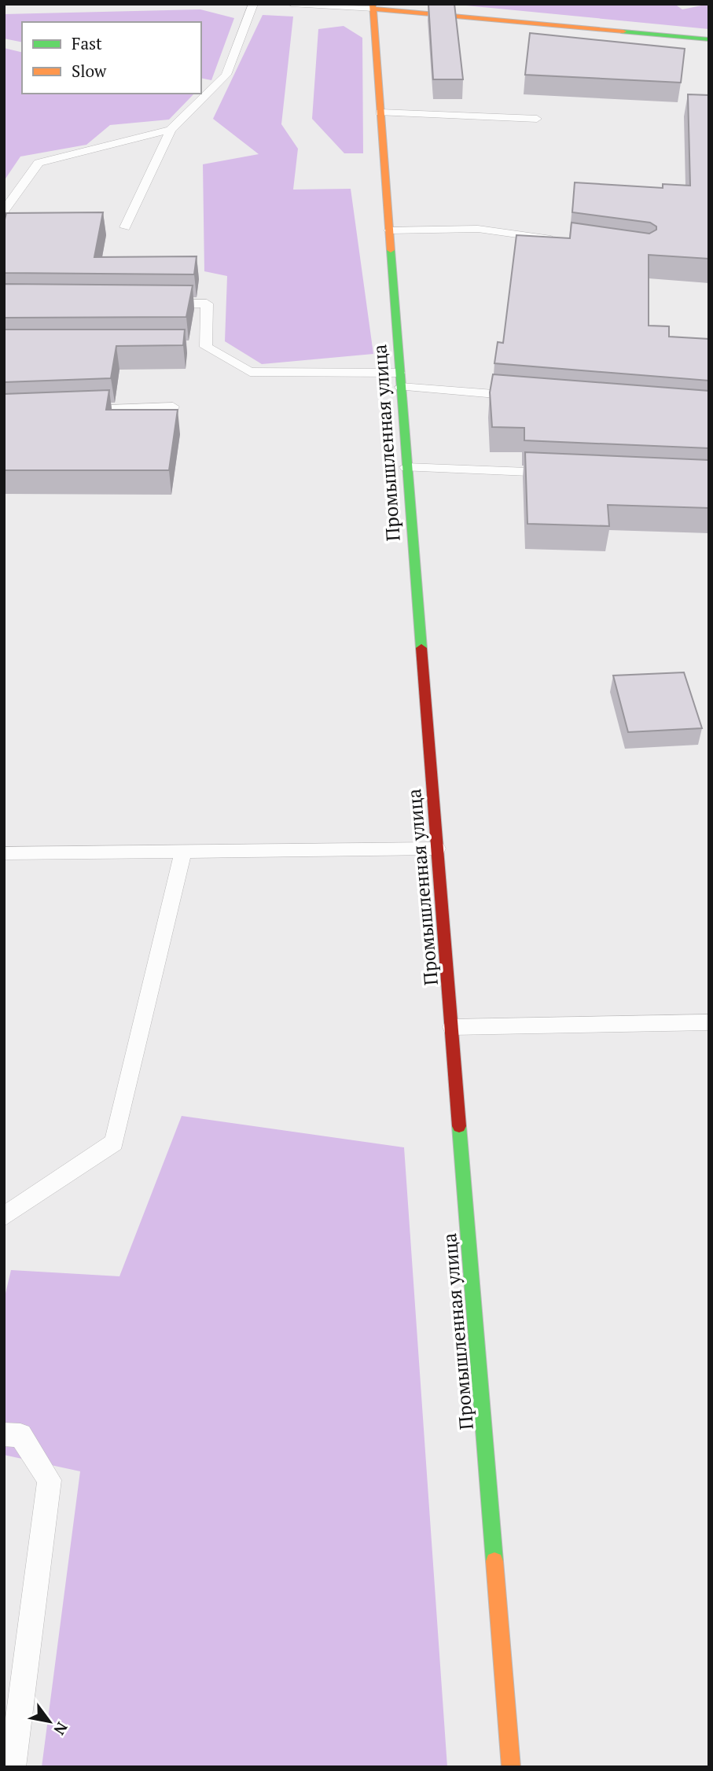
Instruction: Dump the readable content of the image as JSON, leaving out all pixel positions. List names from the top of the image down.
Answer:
{
  "streets": {
    "street": ["Промышленная улица"]
  },
  "legend": ["Fast", "Slow"],
  "north": "bottom right"
}
